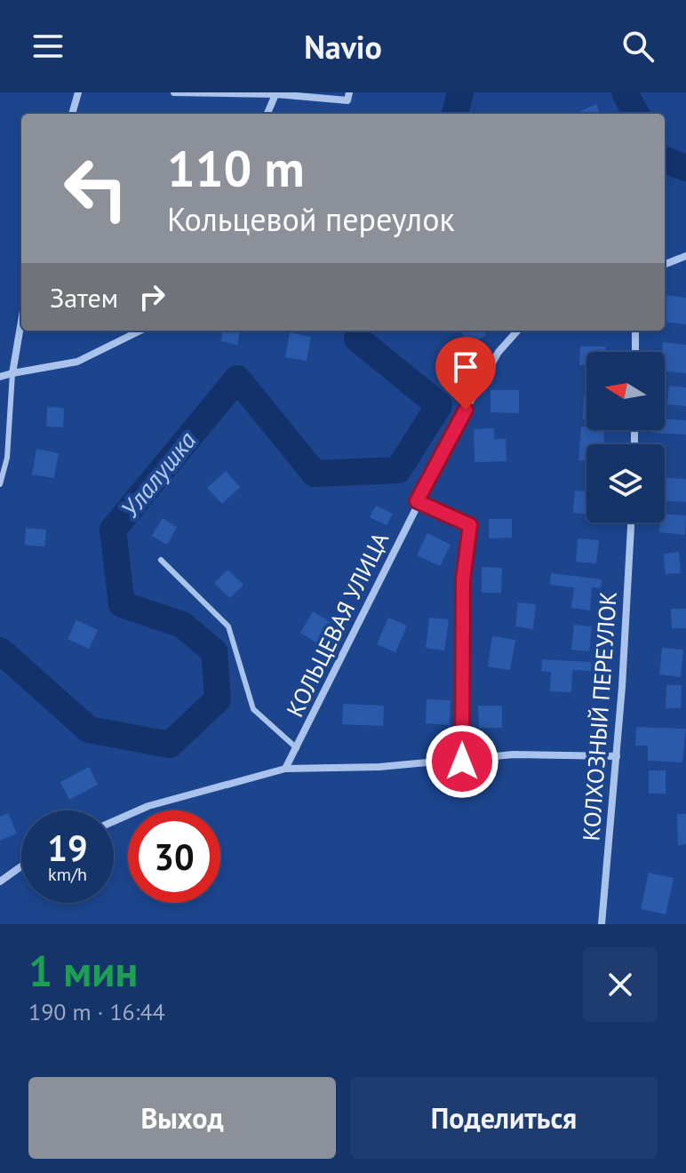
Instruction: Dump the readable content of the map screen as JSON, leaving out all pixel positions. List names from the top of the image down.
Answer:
{
  "streets": {
    "street": ["КОЛЬЦЕВАЯ УЛИЦА", "КОЛХОЗНЫЙ ПЕРЕУЛОК"]
  },
  "water": ["Улалушка"],
  "north": "left",
  "page": {
    "header": "Navio",
    "turn": ["110 m", "Кольцевой переулок"],
    "then": "Затем",
    "speed": "19 km/h",
    "limit": "30",
    "heading": ["1 мин", "190 m · 16:44"],
    "buttons": ["Выход", "Поделиться"]
  }
}
